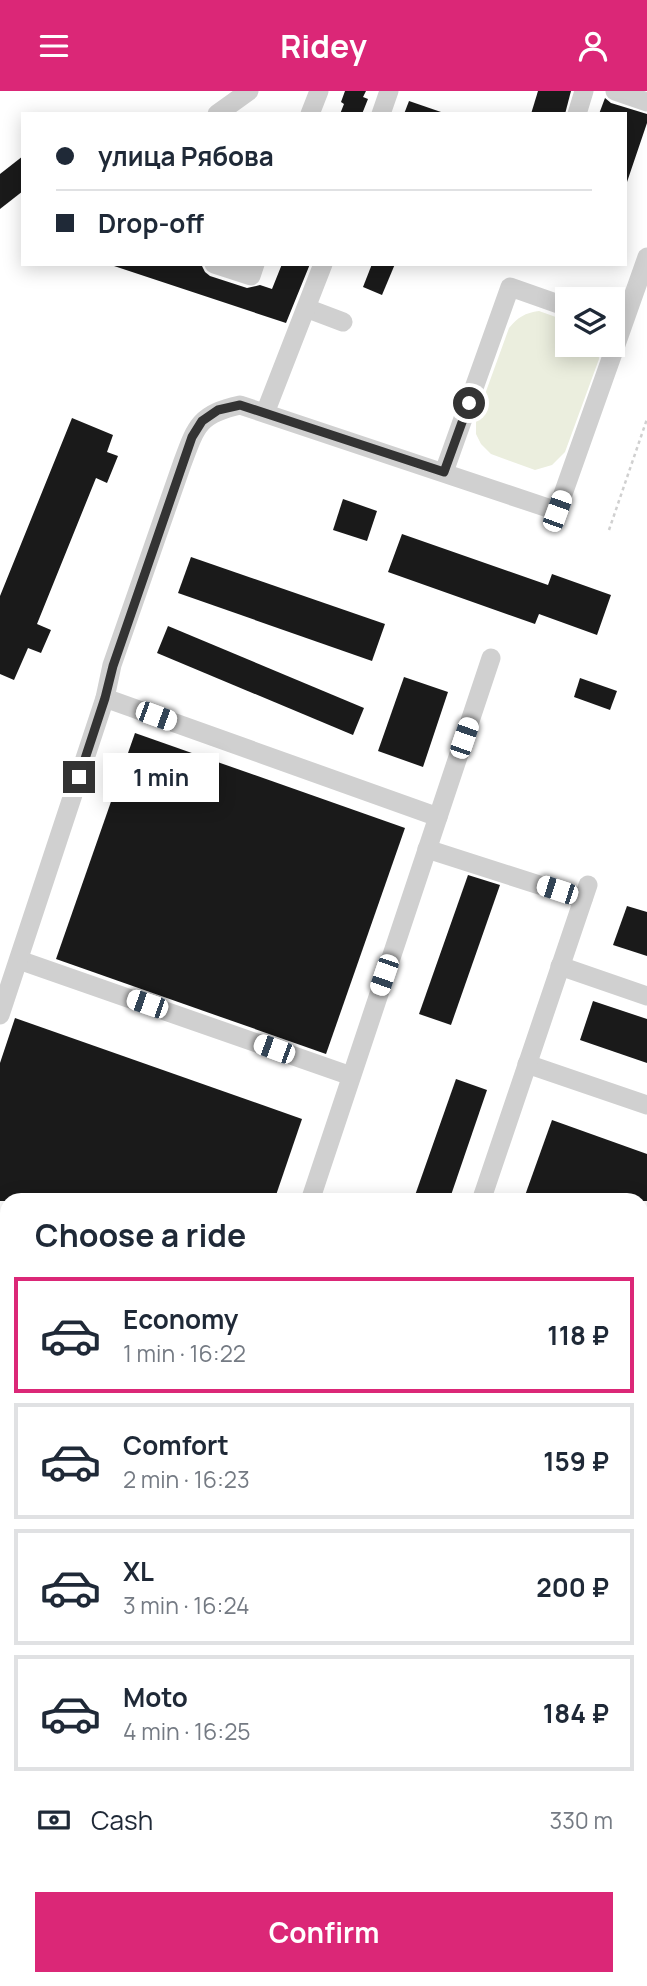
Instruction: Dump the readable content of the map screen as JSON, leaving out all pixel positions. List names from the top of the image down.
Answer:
{
  "page": {
    "header": "Ridey",
    "banner": ["улица Рябова", "Drop-off"],
    "bubble": "1 min",
    "heading": "Choose a ride",
    "list": [
      {
        "name": "Economy",
        "note": "1 min · 16:22",
        "value": "118 ₽"
      },
      {
        "name": "Comfort",
        "note": "2 min · 16:23",
        "value": "159 ₽"
      },
      {
        "name": "XL",
        "note": "3 min · 16:24",
        "value": "200 ₽"
      },
      {
        "name": "Moto",
        "note": "4 min · 16:25",
        "value": "184 ₽"
      }
    ],
    "pay": ["Cash", "330 m"],
    "buttons": "Confirm"
  }
}
